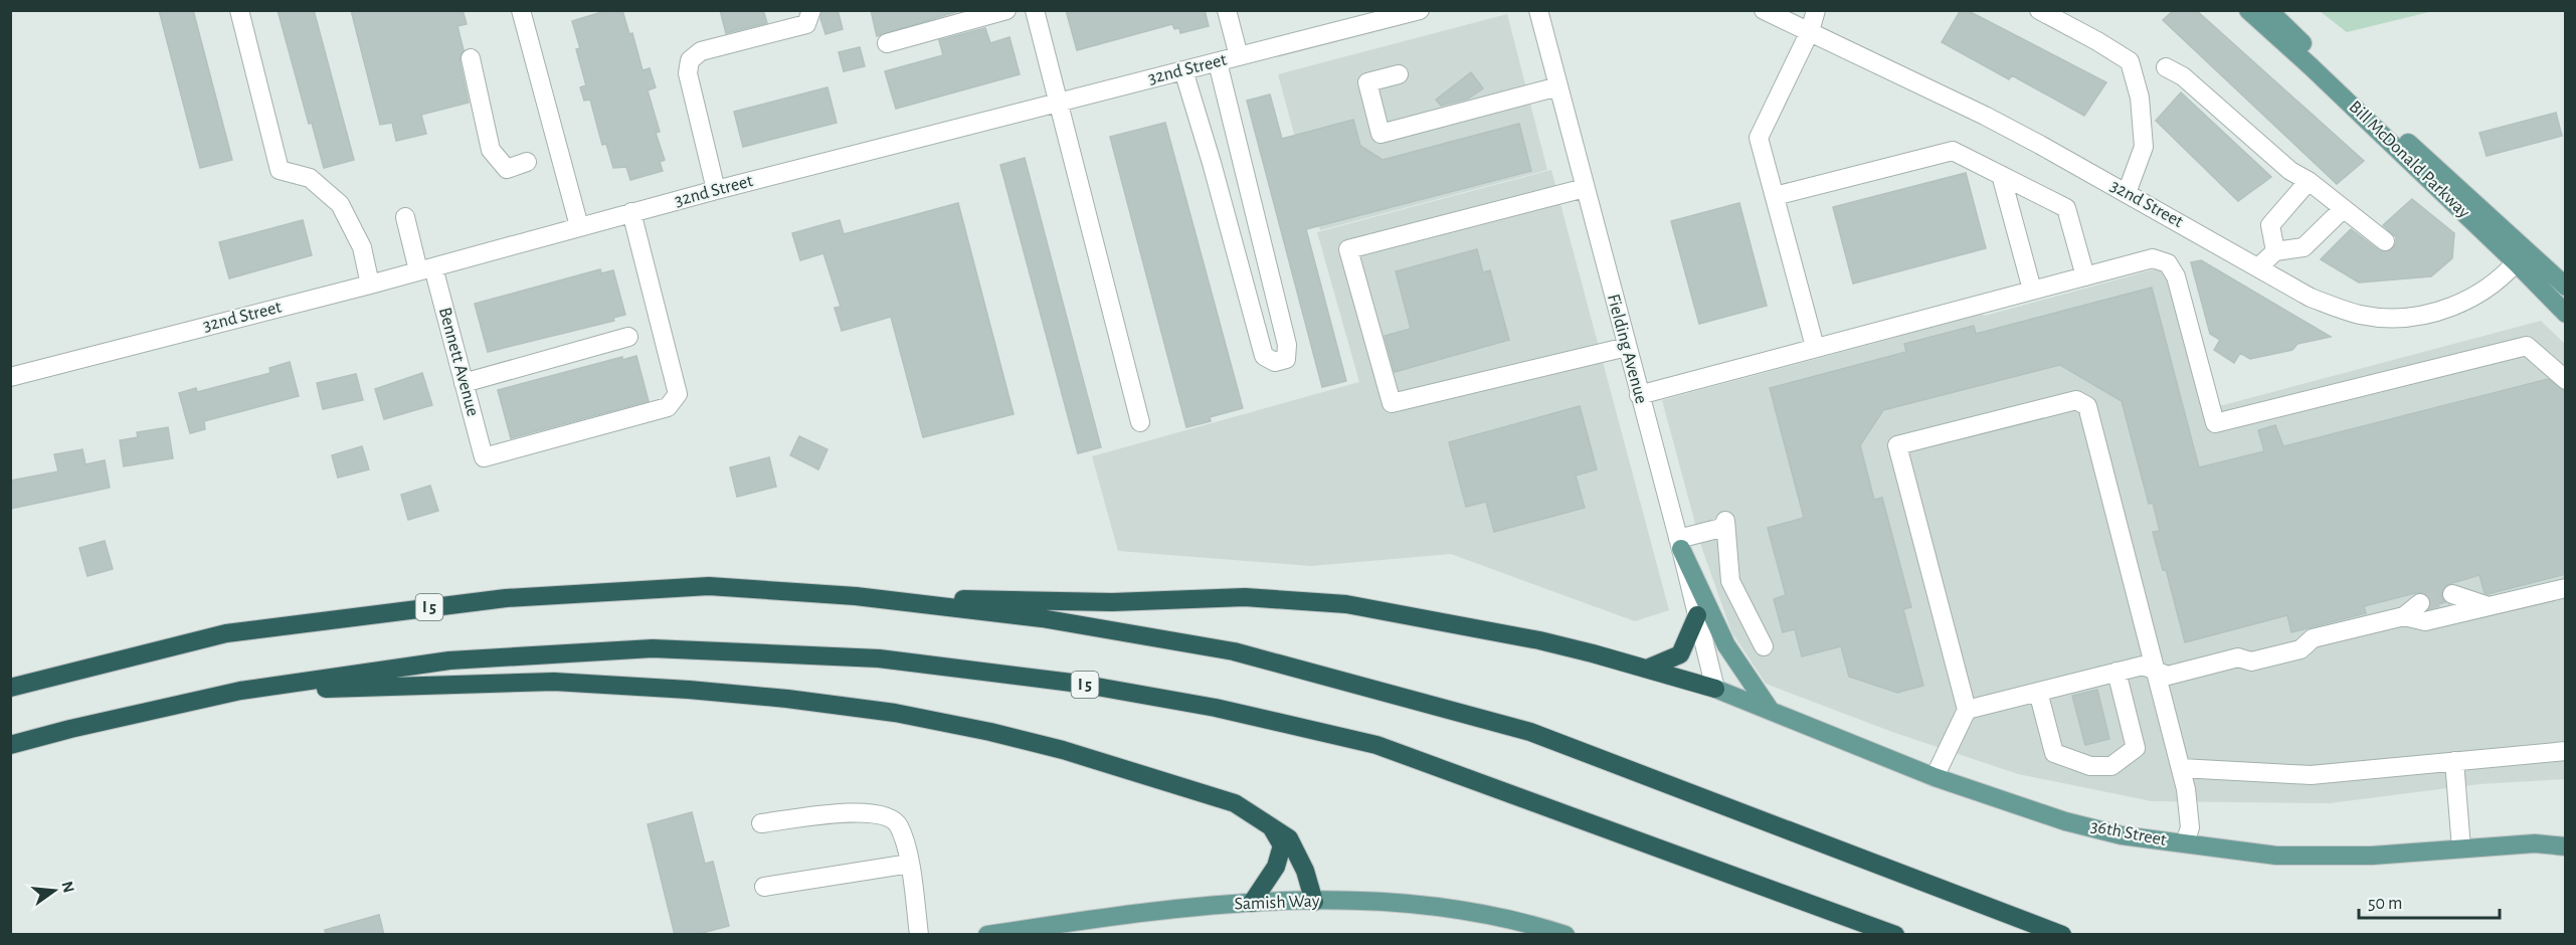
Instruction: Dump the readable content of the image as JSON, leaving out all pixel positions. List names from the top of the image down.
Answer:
{
  "streets": {
    "highway": ["I 5"],
    "main road": ["Bill McDonald Parkway", "36th Street", "Samish Way"],
    "street": ["32nd Street", "Fielding Avenue", "Bennett Avenue"]
  },
  "crossings": [
    ["32nd Street", "Bill McDonald Parkway"],
    ["32nd Street", "Bennett Avenue"],
    ["Fielding Avenue", "36th Street"]
  ],
  "scale_bar": "50 m",
  "north": "right"
}
